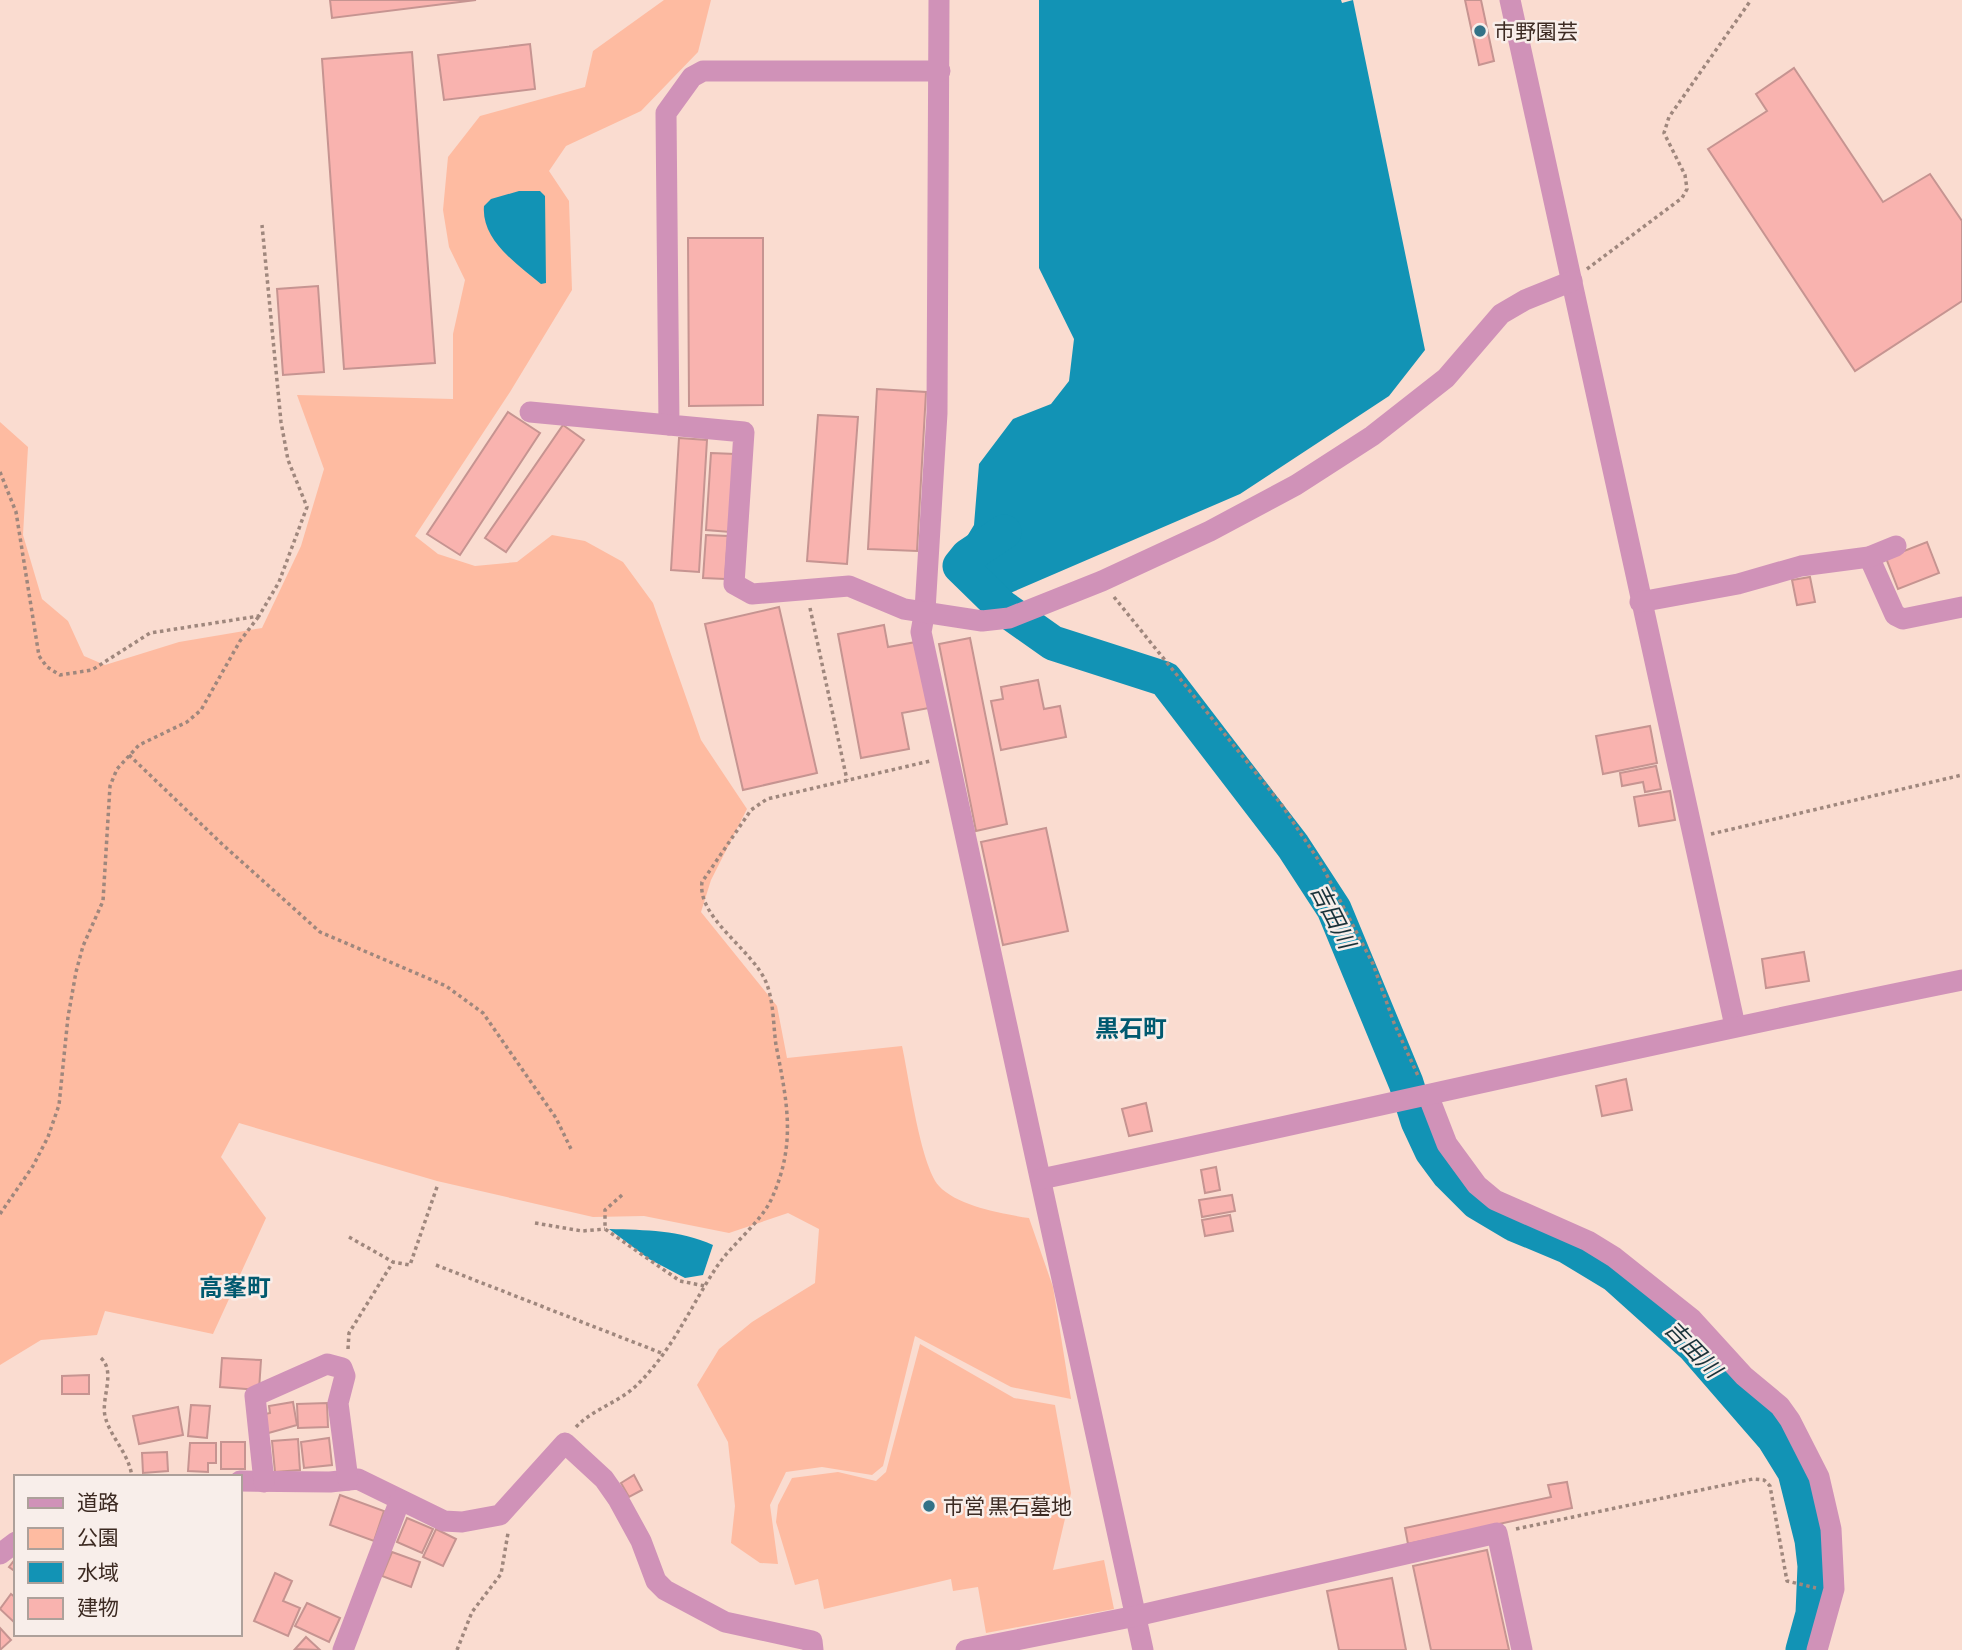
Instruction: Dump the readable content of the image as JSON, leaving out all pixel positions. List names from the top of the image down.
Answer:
{
  "districts": ["黒石町", "高峯町"],
  "water": ["吉田川"],
  "places": ["市野園芸", "市営 黒石墓地"],
  "legend": [
    "道路",
    "公園",
    "水域",
    "建物"
  ]
}
